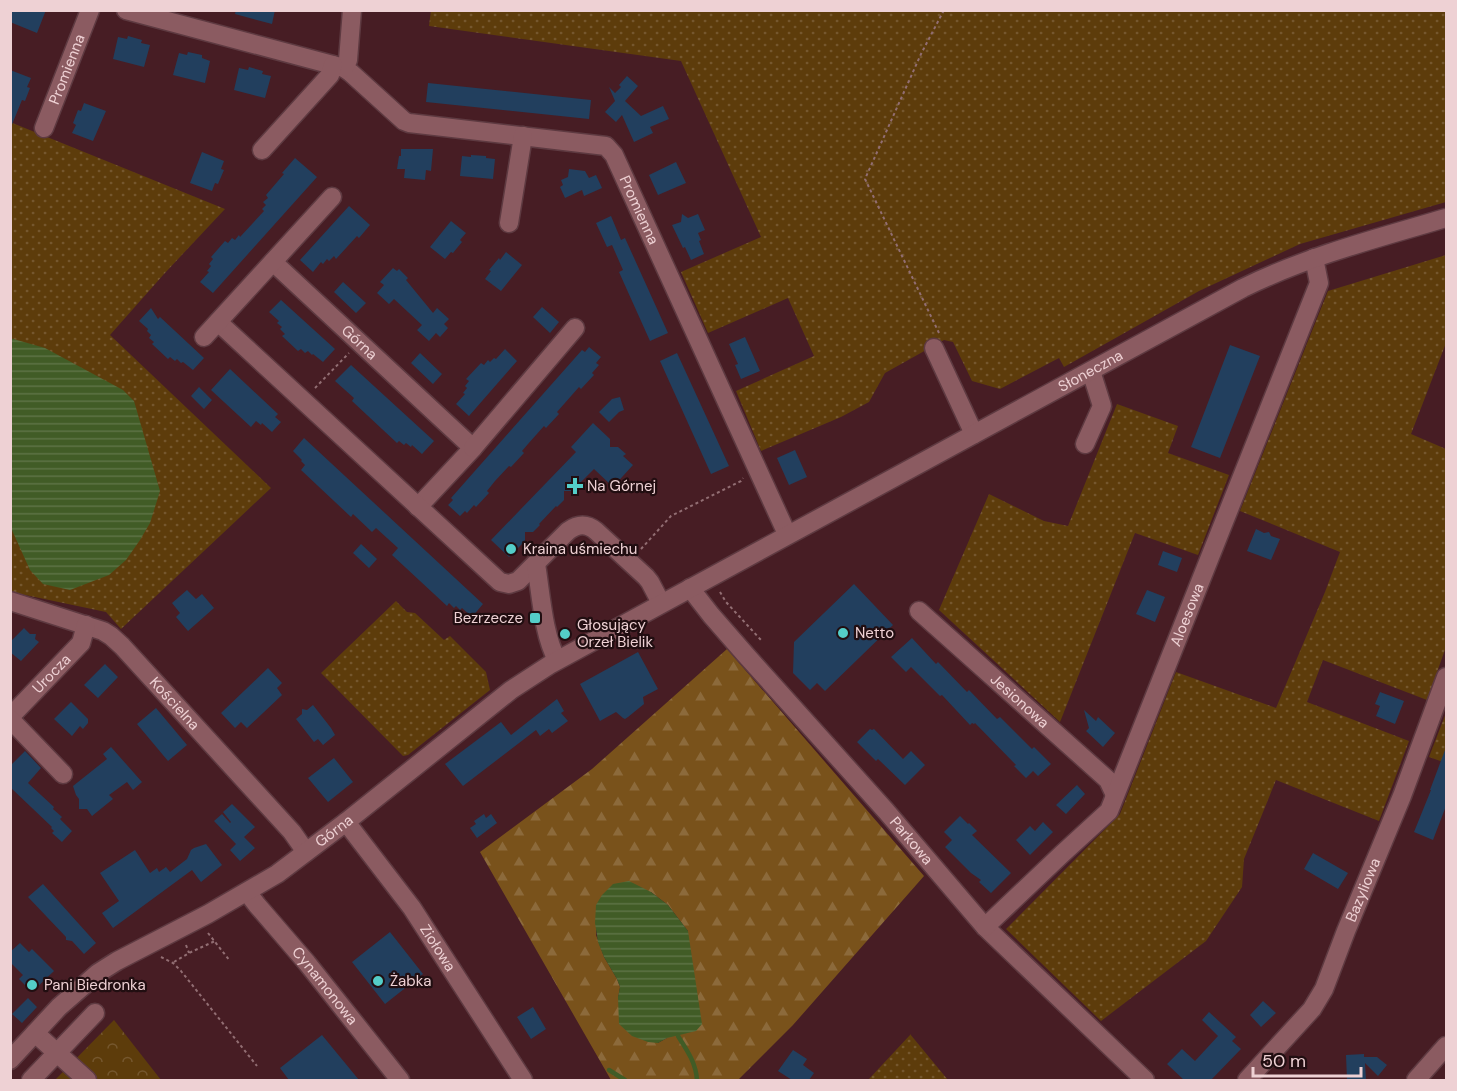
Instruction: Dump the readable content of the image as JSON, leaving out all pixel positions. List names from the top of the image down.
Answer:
{
  "streets": {
    "street": [
      "Promienna",
      "Górna",
      "Słoneczna",
      "Aloesowa",
      "Urocza",
      "Jesionowa",
      "Kościelna",
      "Parkowa",
      "Bazyliowa",
      "Ziołowa",
      "Cynamonowa"
    ]
  },
  "crossings": [
    ["Promienna", "Słoneczna"],
    ["Górna", "Słoneczna"],
    ["Górna", "Kościelna"],
    ["Górna", "Parkowa"],
    ["Górna", "Ziołowa"],
    ["Górna", "Cynamonowa"],
    ["Słoneczna", "Aloesowa"],
    ["Aloesowa", "Jesionowa"],
    ["Aloesowa", "Parkowa"],
    ["Urocza", "Kościelna"]
  ],
  "places": {
    "health": ["Na Górnej"],
    "other": [
      "Kraina uśmiechu",
      "Netto",
      "Głosujący Orzeł Bielik",
      "Żabka",
      "Pani Biedronka"
    ],
    "transit": ["Bezrzecze"]
  },
  "scale_bar": "50 m"
}
